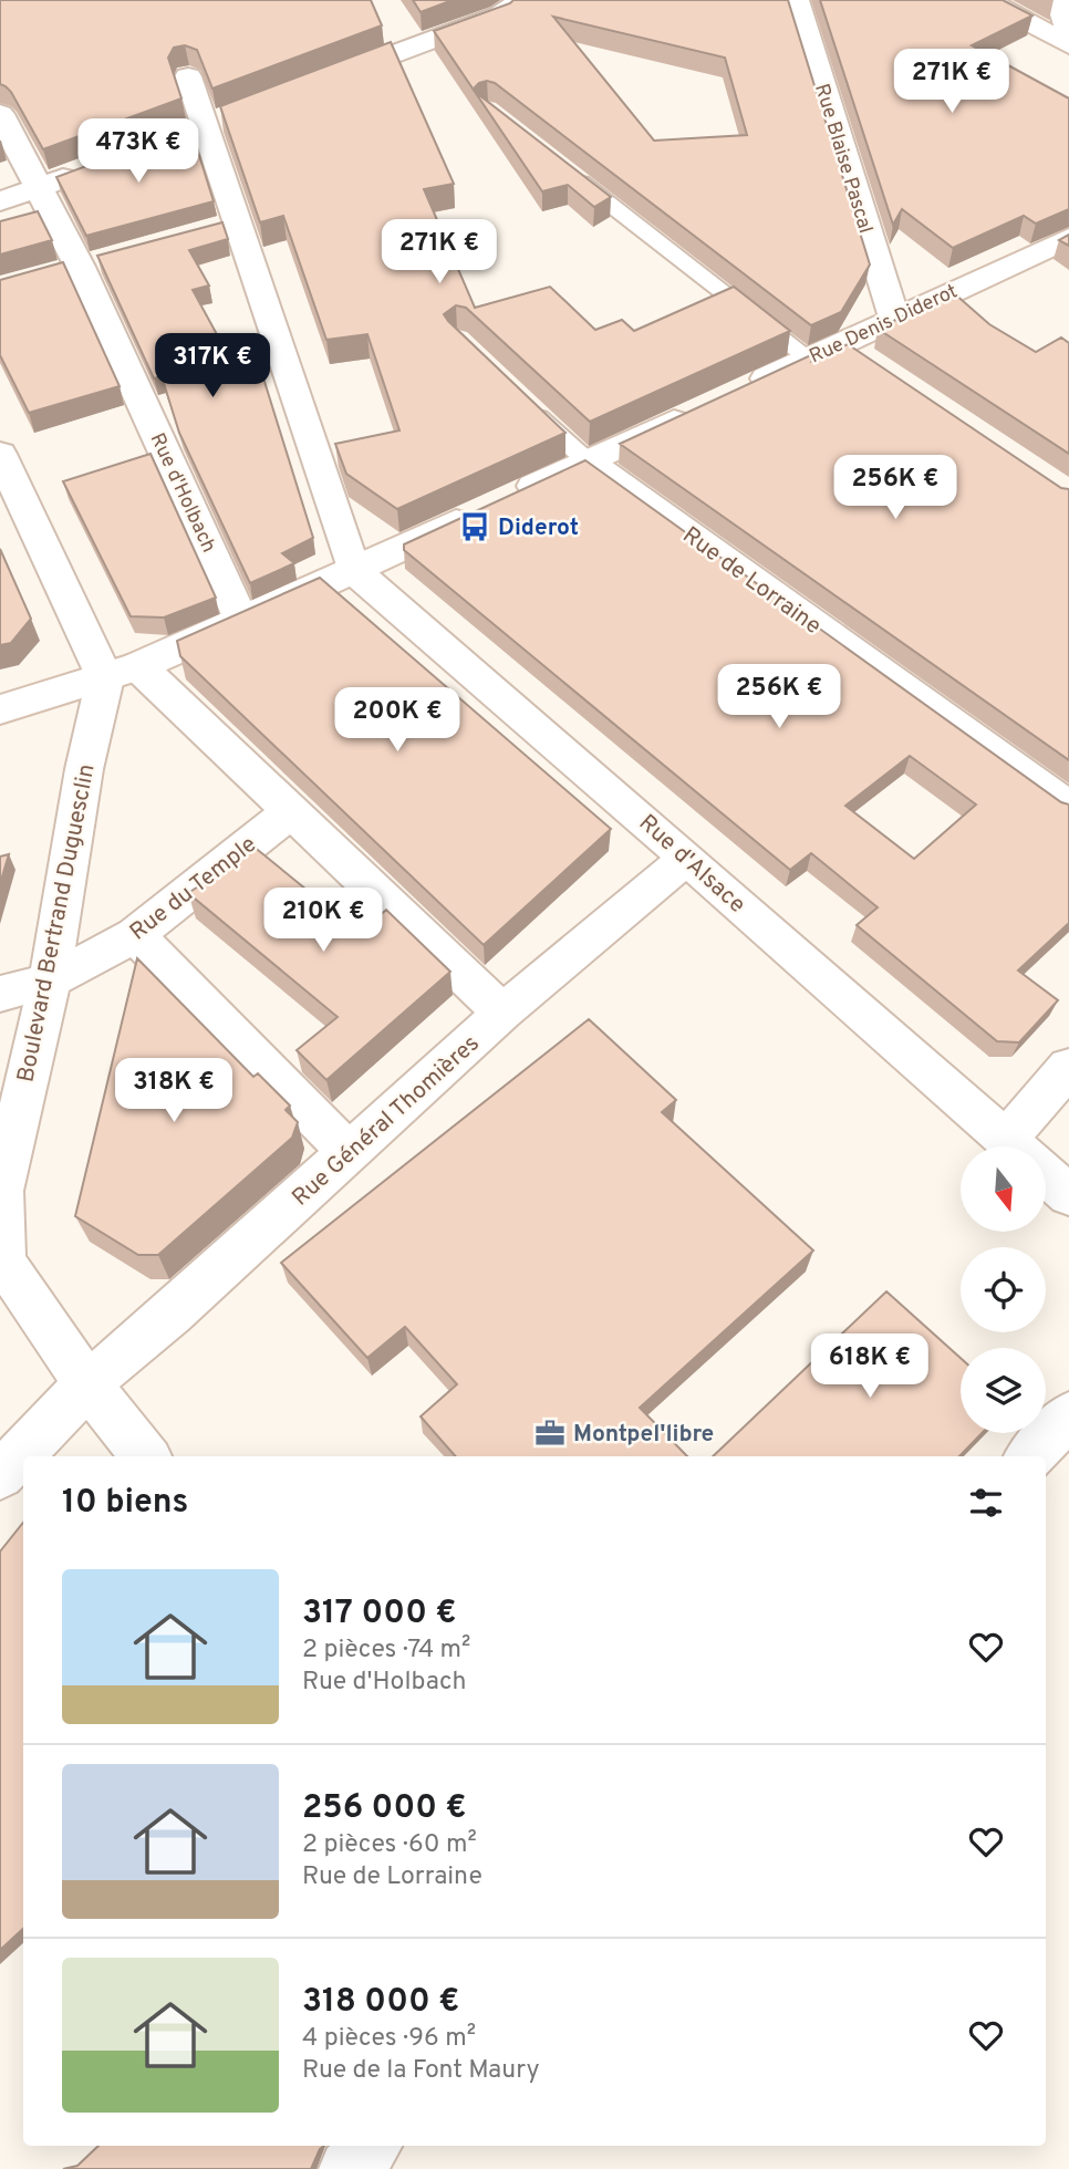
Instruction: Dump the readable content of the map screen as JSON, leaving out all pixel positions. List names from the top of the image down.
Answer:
{
  "streets": {
    "street": [
      "Rue Blaise Pascal",
      "Rue Denis Diderot",
      "Rue d'Holbach",
      "Rue de Lorraine",
      "Rue d'Alsace",
      "Rue du Temple",
      "Boulevard Bertrand Duguesclin",
      "Rue Général Thomières"
    ]
  },
  "crossings": [
    ["Rue Blaise Pascal", "Rue Denis Diderot"],
    ["Rue d'Alsace", "Rue Général Thomières"],
    ["Rue du Temple", "Boulevard Bertrand Duguesclin"],
    ["Boulevard Bertrand Duguesclin", "Rue Général Thomières"]
  ],
  "places": {
    "bus stop": ["Diderot"],
    "office": ["Montpel'libre"]
  },
  "north": "bottom",
  "page": {
    "price": [
      "271K €",
      "473K €",
      "271K €",
      "317K €",
      "256K €",
      "256K €",
      "200K €",
      "210K €",
      "318K €",
      "618K €"
    ],
    "heading": "10 biens",
    "list": [
      {
        "name": "317 000 €",
        "note": "2 pièces · 74 m² · Rue d'Holbach"
      },
      {
        "name": "256 000 €",
        "note": "2 pièces · 60 m² · Rue de Lorraine"
      },
      {
        "name": "318 000 €",
        "note": "4 pièces · 96 m² · Rue de la Font Maury"
      }
    ]
  }
}
